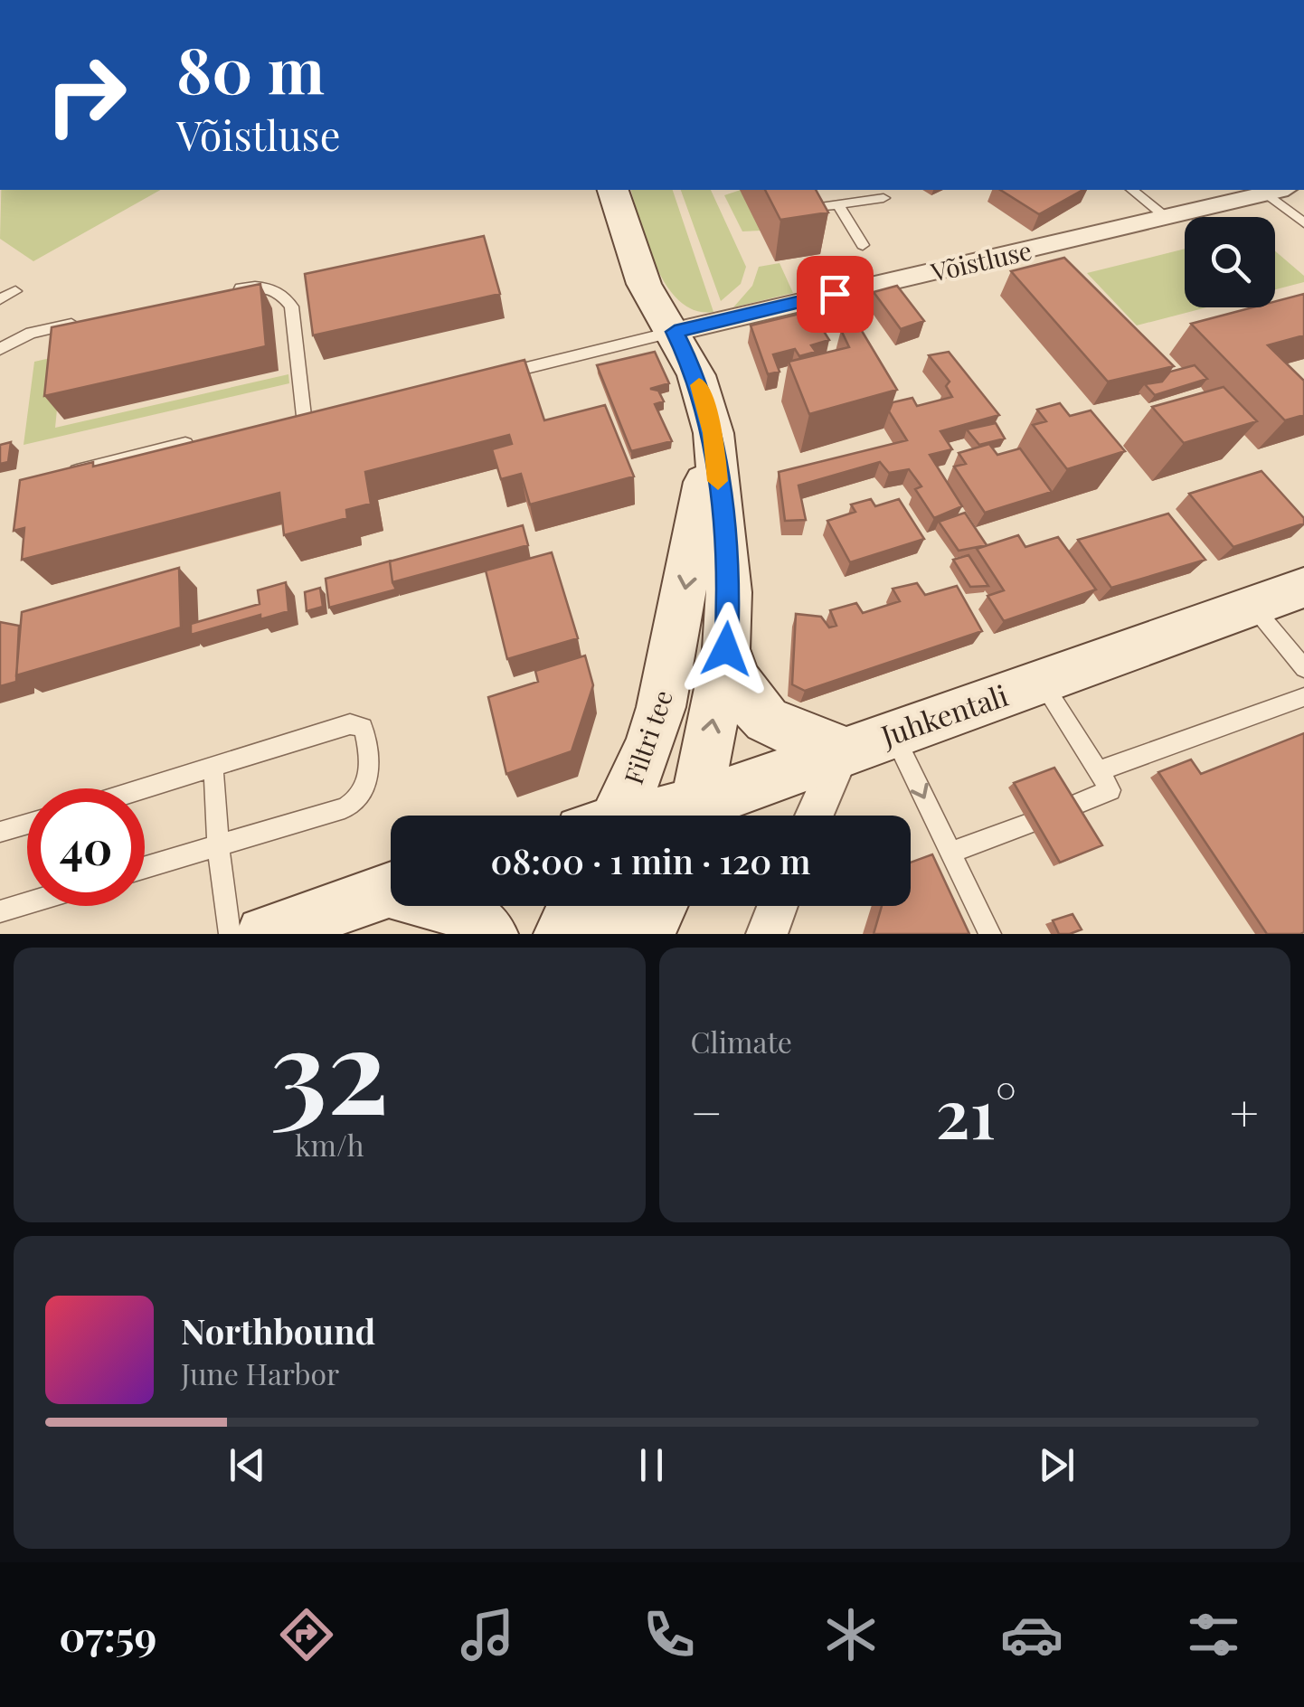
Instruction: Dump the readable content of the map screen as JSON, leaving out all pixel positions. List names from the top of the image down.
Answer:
{
  "streets": {
    "street": ["Võistluse", "Juhkentali", "Filtri tee"]
  },
  "crossings": [
    ["Võistluse", "Filtri tee"]
  ],
  "page": {
    "turn": ["80 m", "Võistluse"],
    "limit": "40",
    "trip": "08:00 · 1 min · 120 m",
    "tile": [
      ["32", "km/h"],
      "Climate"
    ],
    "heat": ["−", "21°", "+"],
    "song": ["Northbound", "June Harbor"],
    "tabs": "07:59"
  }
}
